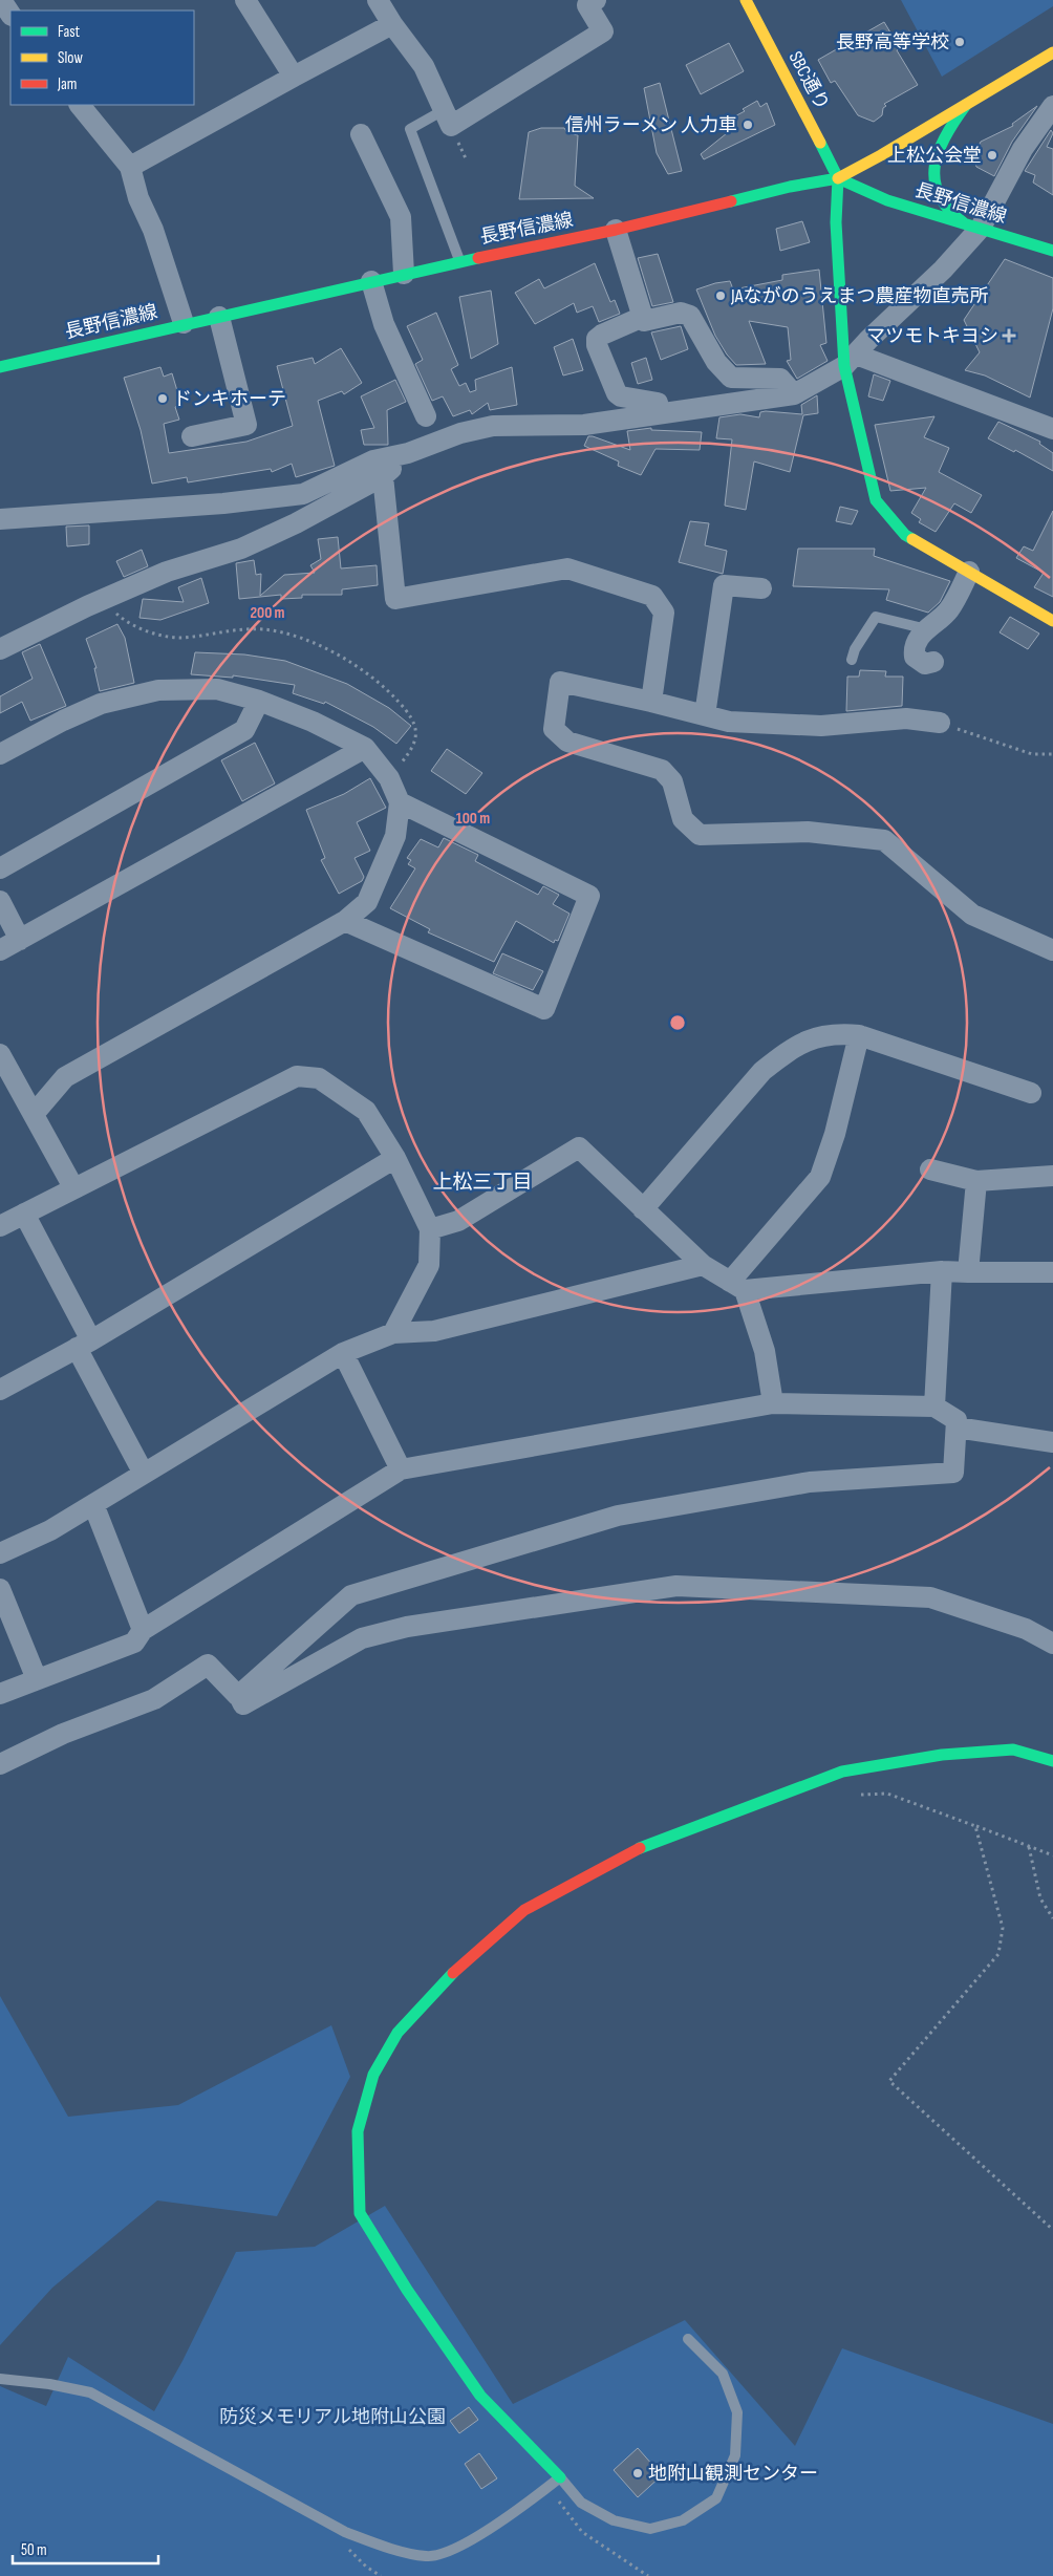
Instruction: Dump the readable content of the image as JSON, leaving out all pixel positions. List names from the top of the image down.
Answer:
{
  "streets": {
    "street": ["SBC通り", "長野信濃線"]
  },
  "crossings": [
    ["SBC通り", "長野信濃線"]
  ],
  "districts": ["上松三丁目"],
  "parks": ["防災メモリアル地附山公園"],
  "places": {
    "other": [
      "長野高等学校",
      "信州ラーメン 人力車",
      "上松公会堂",
      "JAながのうえまつ農産物直売所",
      "ドンキホーテ",
      "地附山観測センター"
    ],
    "health": ["マツモトキヨシ"]
  },
  "legend": ["Fast", "Slow", "Jam"],
  "scale_bar": "50 m",
  "rings": ["200 m", "100 m"]
}
